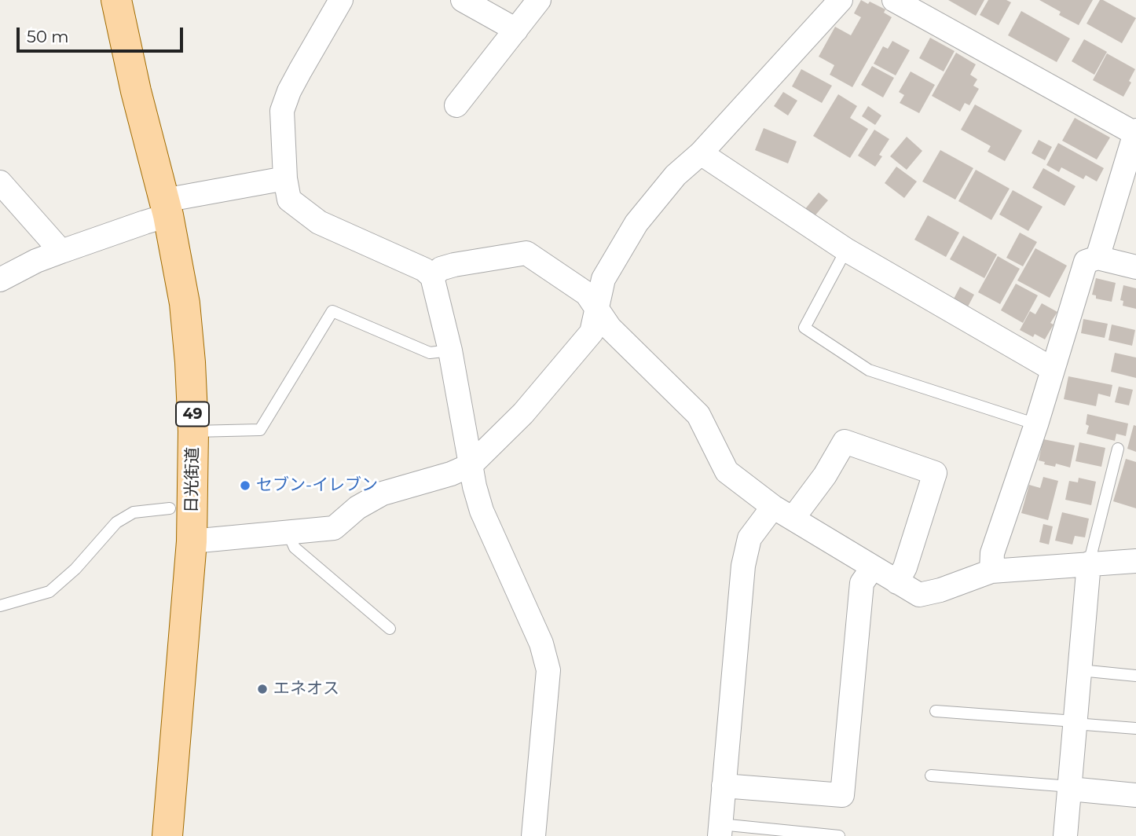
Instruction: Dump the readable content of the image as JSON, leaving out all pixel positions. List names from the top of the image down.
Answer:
{
  "streets": {
    "main road": ["49", "日光街道"]
  },
  "places": ["セブン-イレブン", "エネオス"],
  "scale_bar": "50 m"
}
